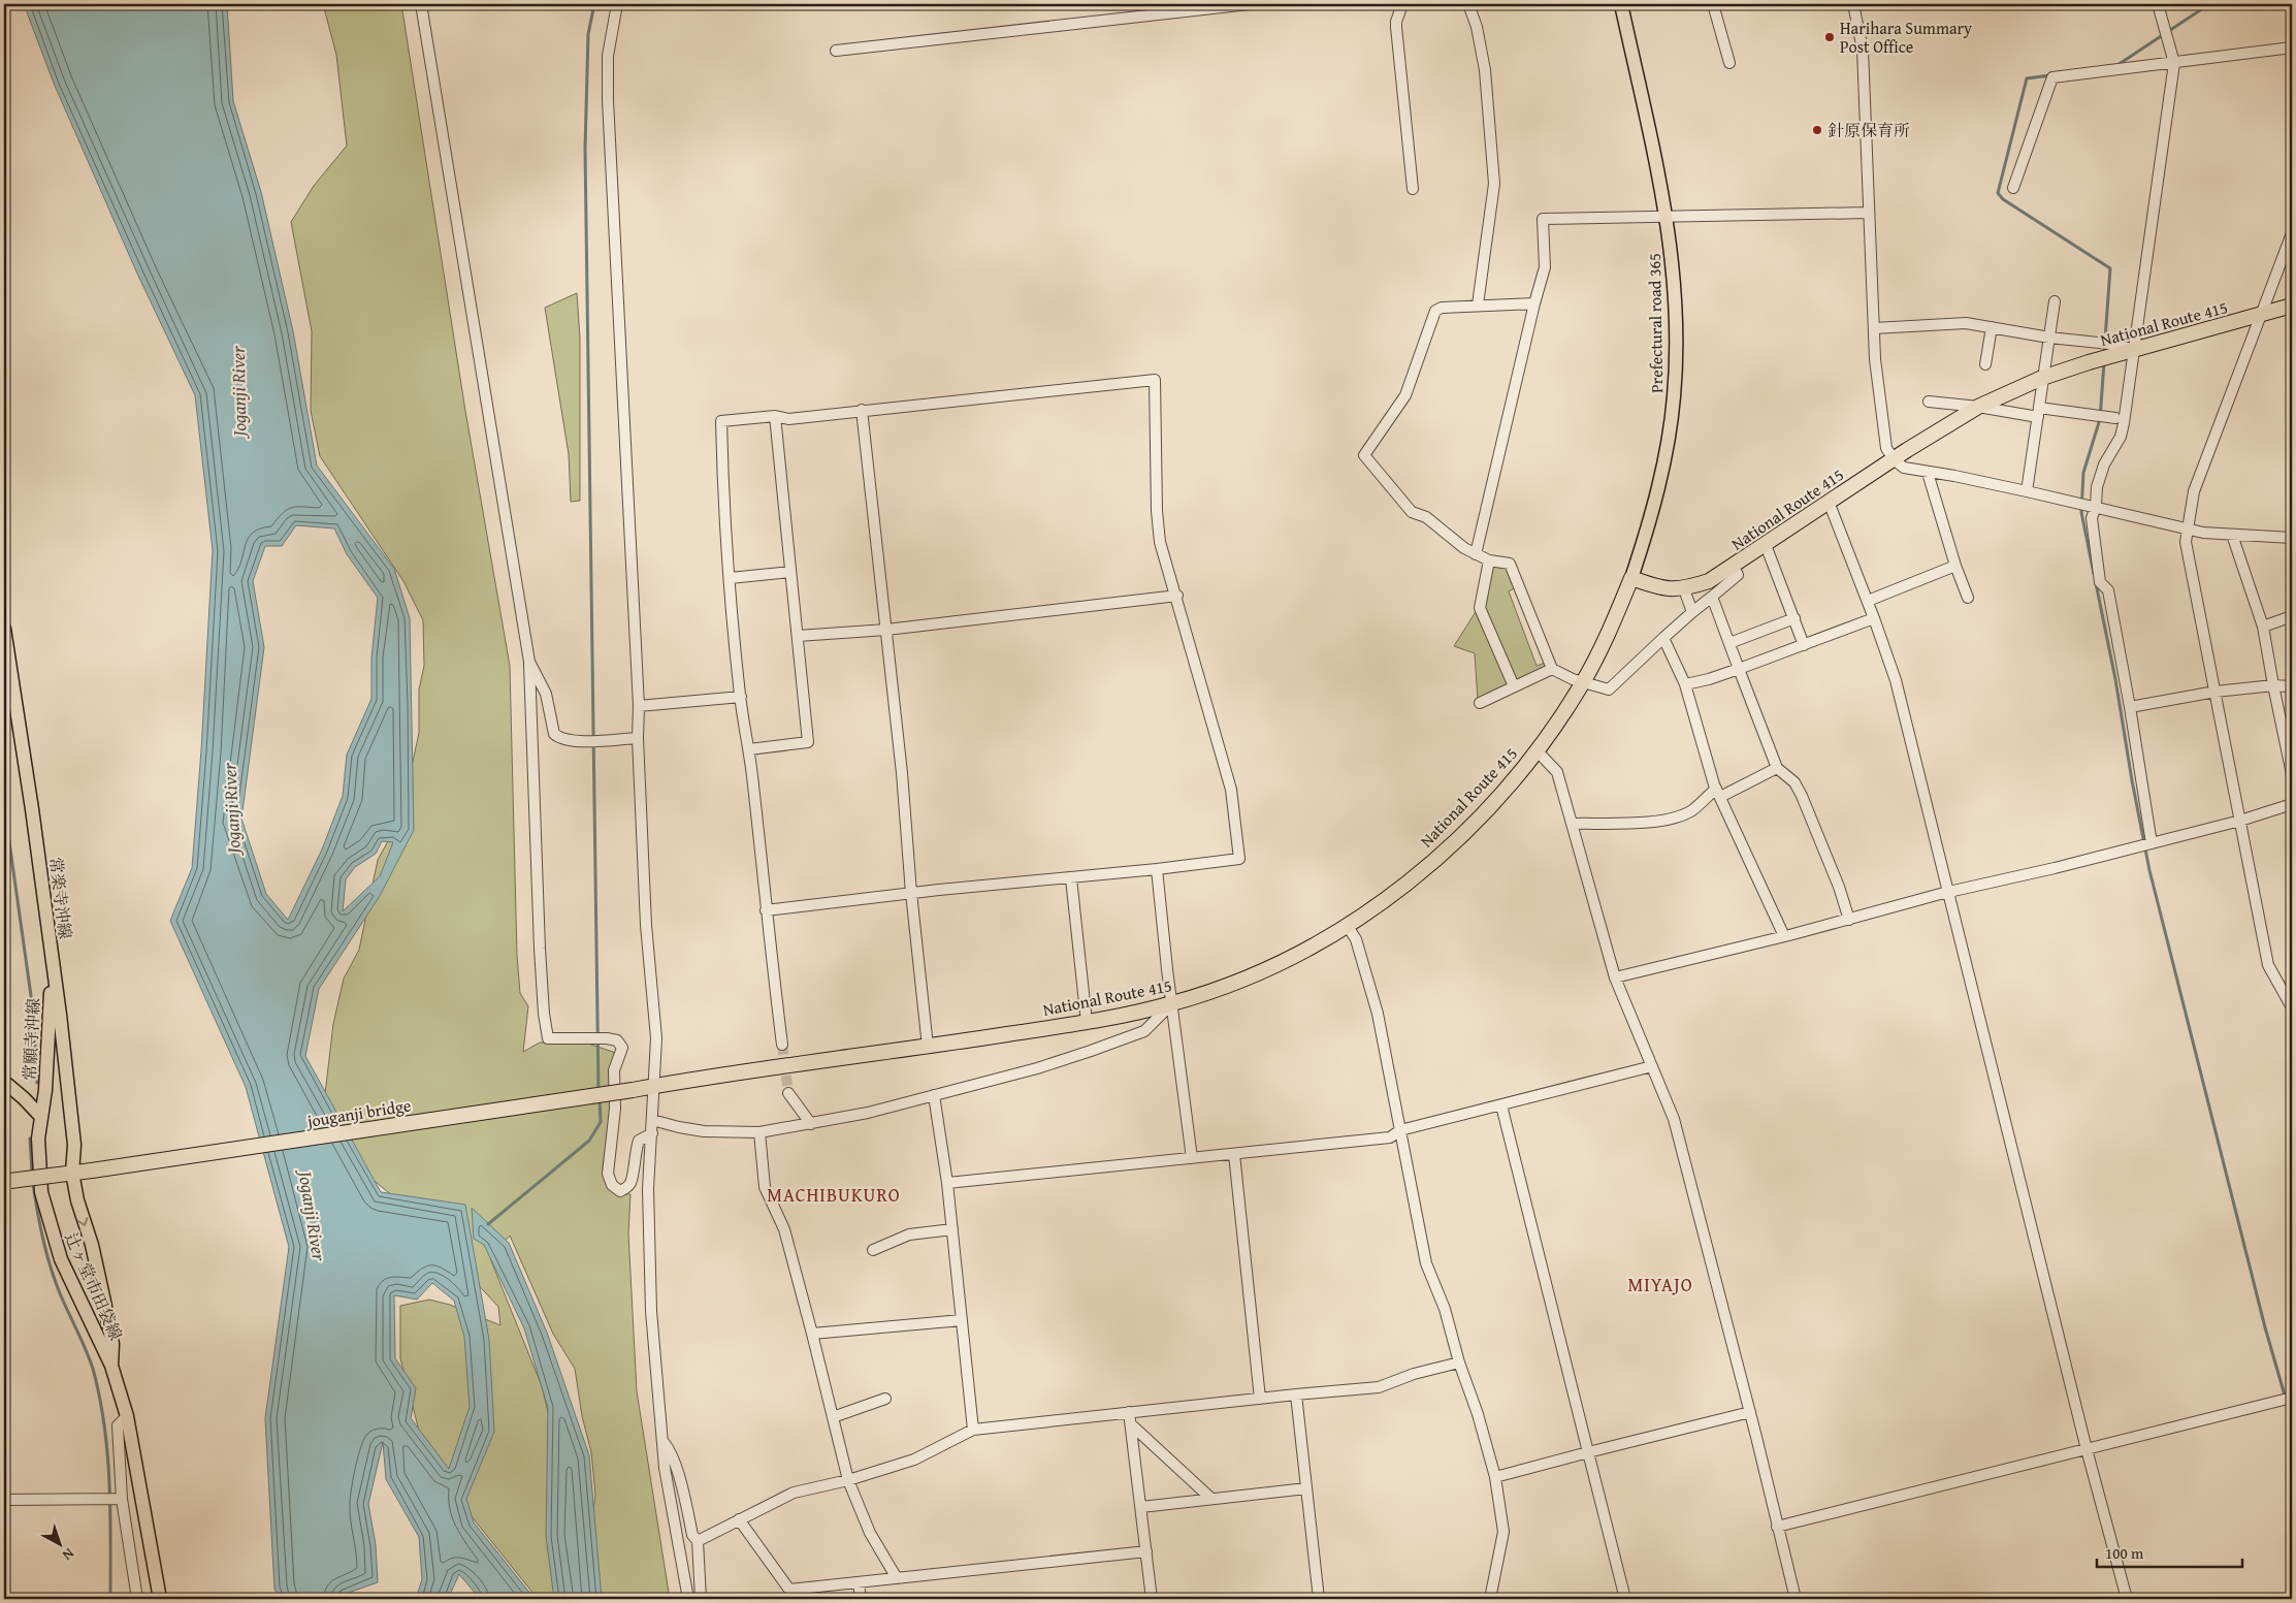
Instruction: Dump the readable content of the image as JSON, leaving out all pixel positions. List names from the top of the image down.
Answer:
{
  "streets": {
    "highway": ["National Route 415", "jouganji bridge"],
    "main road": [
      "Prefectural road 365",
      "常楽寺沖線",
      "常願寺沖線",
      "辻ヶ堂市田袋線"
    ]
  },
  "crossings": [
    ["Prefectural road 365", "National Route 415"],
    ["National Route 415", "jouganji bridge"],
    ["常楽寺沖線", "常願寺沖線"],
    ["常楽寺沖線", "jouganji bridge"],
    ["常楽寺沖線", "辻ヶ堂市田袋線"],
    ["常願寺沖線", "辻ヶ堂市田袋線"],
    ["jouganji bridge", "辻ヶ堂市田袋線"]
  ],
  "districts": ["MACHIBUKURO", "MIYAJO"],
  "water": ["Joganji River"],
  "places": ["Harihara Summary Post Office", "針原保育所"],
  "scale_bar": "100 m",
  "north": "bottom right"
}
